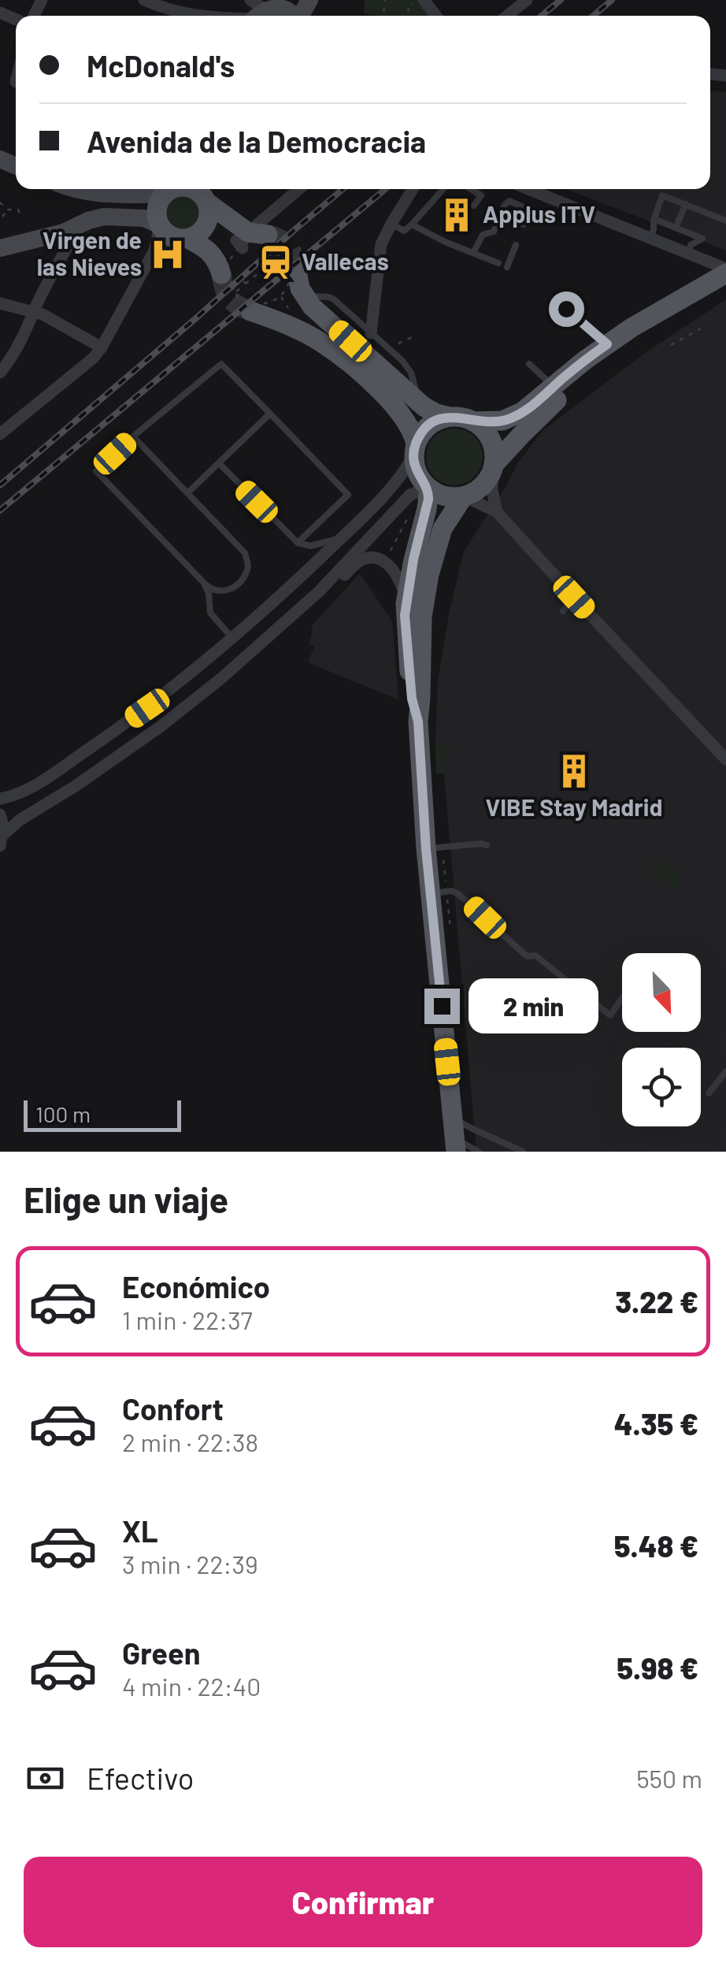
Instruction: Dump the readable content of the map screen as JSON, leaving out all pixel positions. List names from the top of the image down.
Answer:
{
  "places": {
    "building": ["Applus ITV", "VIBE Stay Madrid"],
    "hospital": ["Virgen de las Nieves"],
    "station": ["Vallecas"]
  },
  "scale_bar": "100 m",
  "north": "bottom right",
  "page": {
    "banner": ["McDonald's", "Avenida de la Democracia"],
    "bubble": "2 min",
    "scale": "100 m",
    "heading": "Elige un viaje",
    "list": [
      {
        "name": "Económico",
        "note": "1 min · 22:37",
        "value": "3.22 €"
      },
      {
        "name": "Confort",
        "note": "2 min · 22:38",
        "value": "4.35 €"
      },
      {
        "name": "XL",
        "note": "3 min · 22:39",
        "value": "5.48 €"
      },
      {
        "name": "Green",
        "note": "4 min · 22:40",
        "value": "5.98 €"
      }
    ],
    "pay": ["Efectivo", "550 m"],
    "buttons": "Confirmar"
  }
}
